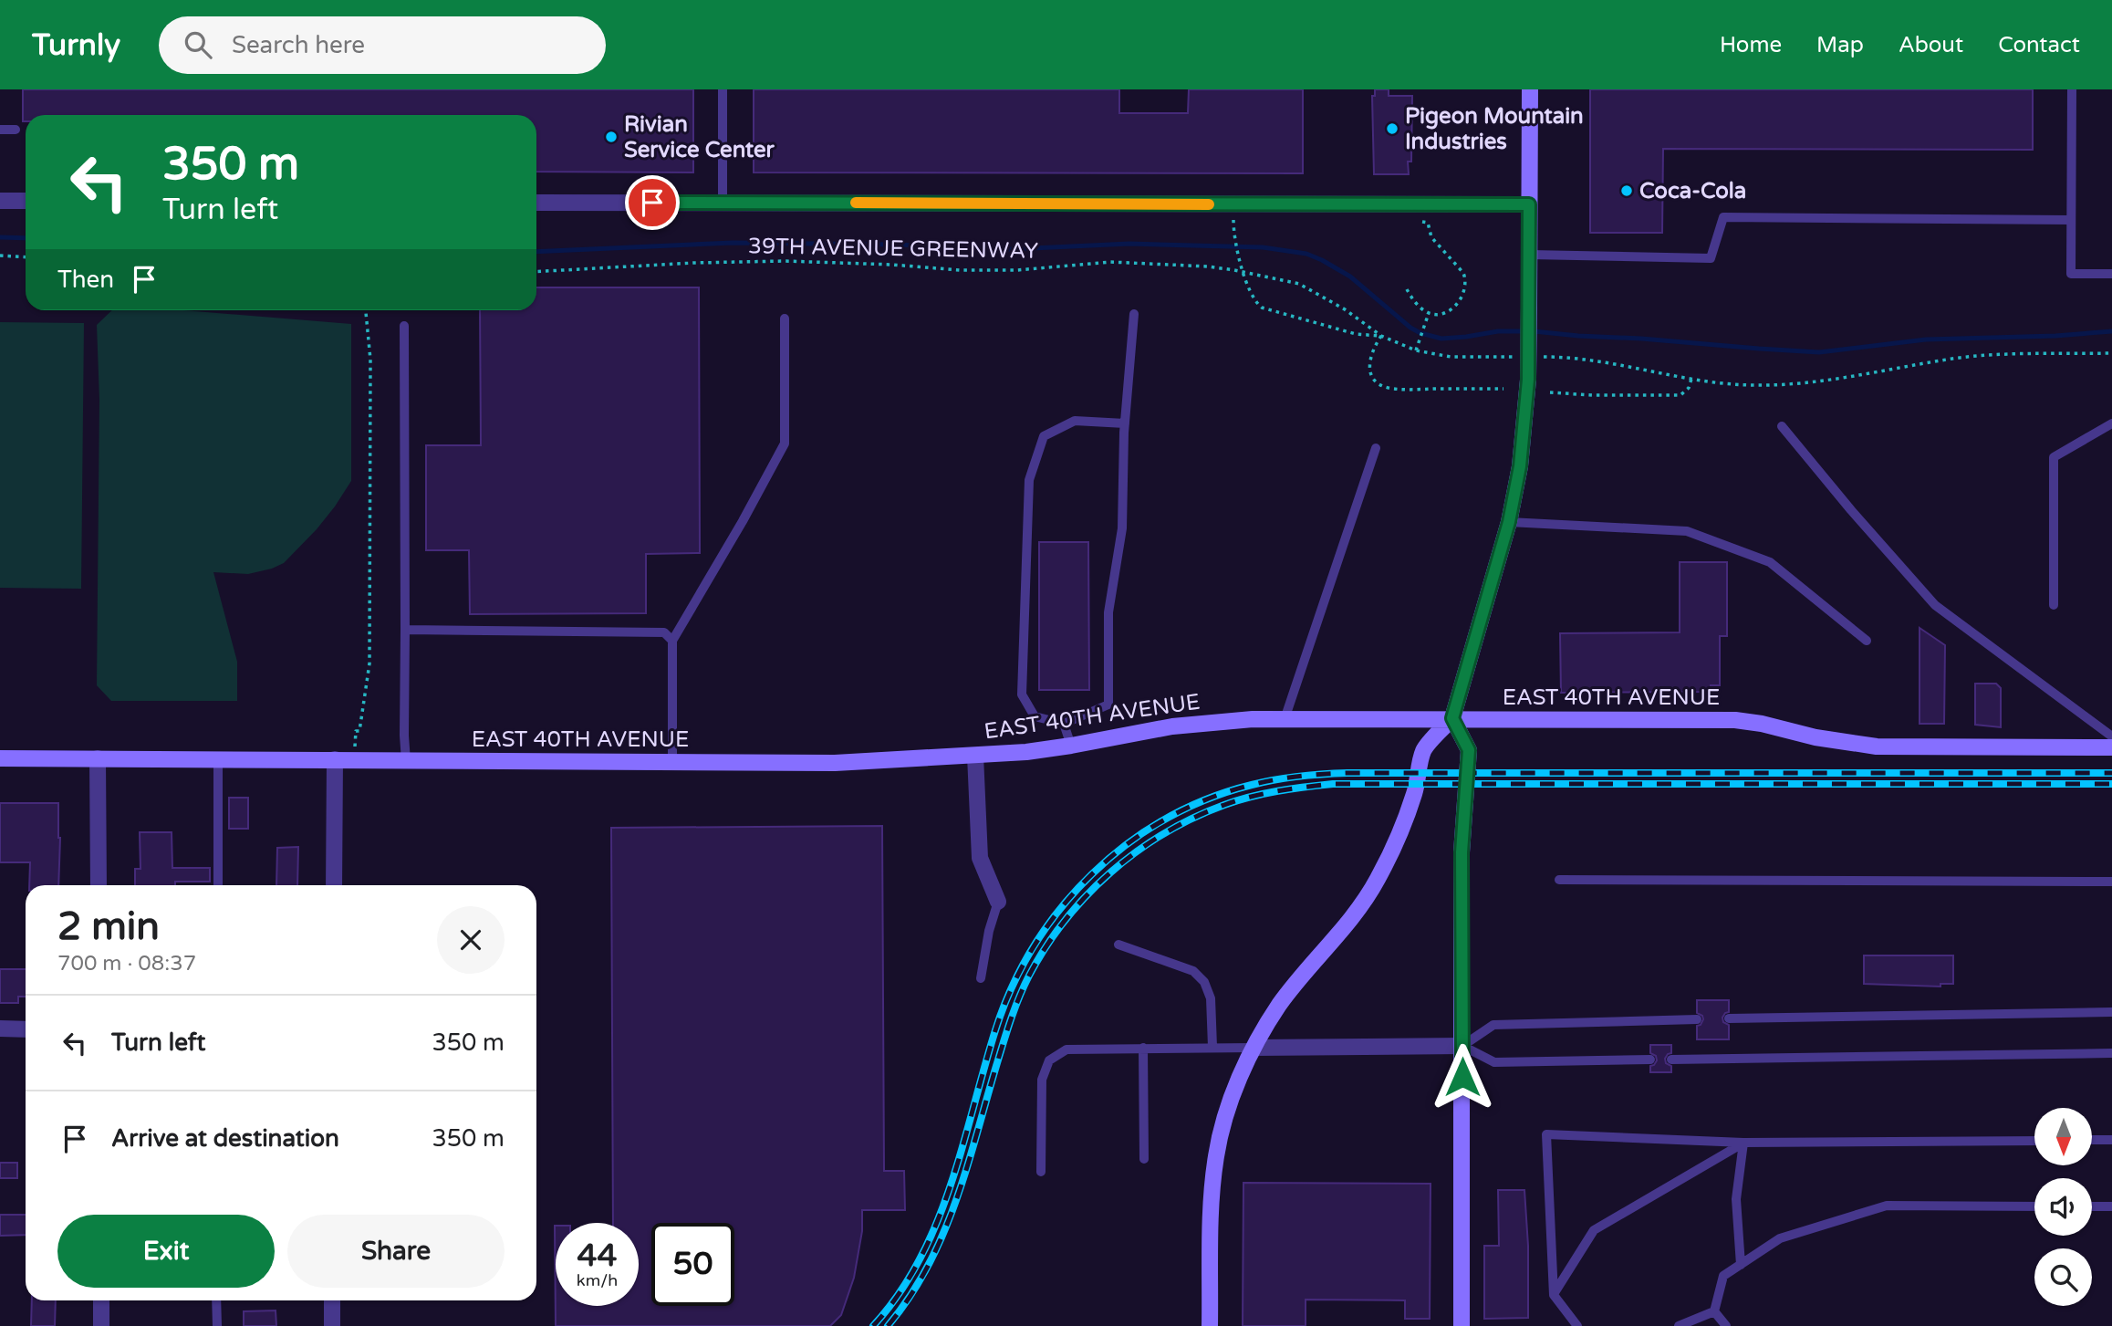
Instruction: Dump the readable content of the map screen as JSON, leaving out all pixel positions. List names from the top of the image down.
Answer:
{
  "streets": {
    "street": ["EAST 40TH AVENUE"],
    "path": ["39TH AVENUE GREENWAY"]
  },
  "places": ["Pigeon Mountain Industries", "Rivian Service Center", "Coca-Cola"],
  "north": "bottom",
  "page": {
    "header": "Turnly",
    "search": "Search here",
    "nav": [
      "Home",
      "Map",
      "About",
      "Contact"
    ],
    "turn": ["350 m", "Turn left"],
    "then": "Then",
    "heading": ["2 min", "700 m · 08:37"],
    "list": [
      {
        "name": "Turn left",
        "value": "350 m"
      },
      {
        "name": "Arrive at destination",
        "value": "350 m"
      }
    ],
    "buttons": ["Exit", "Share"],
    "speed": "44 km/h",
    "limit": "50"
  }
}
